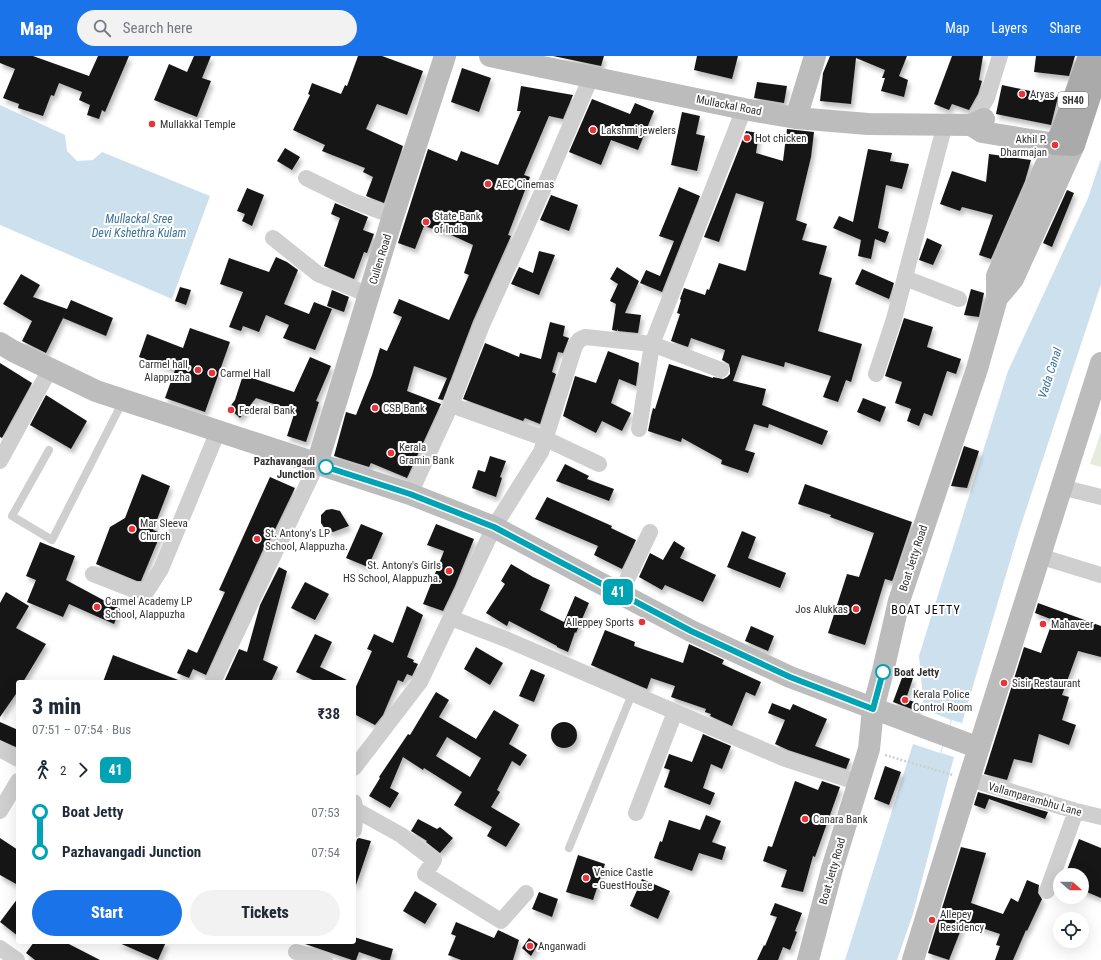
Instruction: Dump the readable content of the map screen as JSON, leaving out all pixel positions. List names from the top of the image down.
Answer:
{
  "streets": {
    "main road": [
      "SH40",
      "Mullackal Road",
      "Cullen Road",
      "Boat Jetty Road"
    ],
    "street": ["Vallamparambhu Lane"]
  },
  "crossings": [
    ["SH40", "Mullackal Road"],
    ["SH40", "Boat Jetty Road"],
    ["Mullackal Road", "Boat Jetty Road"]
  ],
  "districts": ["BOAT JETTY"],
  "water": ["Mullackal Sree Devi Kshethra Kulam", "Vada Canal"],
  "places": [
    "Aryas",
    "Mullakkal Temple",
    "Lakshmi jewelers",
    "Hot chicken",
    "Akhil P. Dharmajan",
    "AEC Cinemas",
    "State Bank of India",
    "Carmel hall, Alappuzha",
    "Carmel Hall",
    "CSB Bank",
    "Federal Bank",
    "Kerala Gramin Bank",
    "Pazhavangadi Junction",
    "Mar Sleeva Church",
    "St. Antony's LP School, Alappuzha.",
    "St. Antony's Girls HS School, Alappuzha.",
    "Carmel Academy LP School, Alappuzha",
    "Jos Alukkas",
    "Alleppey Sports",
    "Mahaveer",
    "Boat Jetty",
    "Sisir Restaurant",
    "Kerala Police Control Room",
    "Canara Bank",
    "Venice Castle - GuestHouse",
    "Allepey Residency",
    "Anganwadi"
  ],
  "lines": ["bus line 41"],
  "north": "right",
  "page": {
    "header": "Map",
    "search": "Search here",
    "nav": ["Map", "Layers", "Share"],
    "on_map": "41",
    "heading": ["3 min", "07:51 – 07:54 · Bus", "₹38"],
    "legs": ["2", "41"],
    "list": [
      {
        "name": "Boat Jetty",
        "value": "07:53"
      },
      {
        "name": "Pazhavangadi Junction",
        "value": "07:54"
      }
    ],
    "buttons": ["Start", "Tickets"]
  }
}
